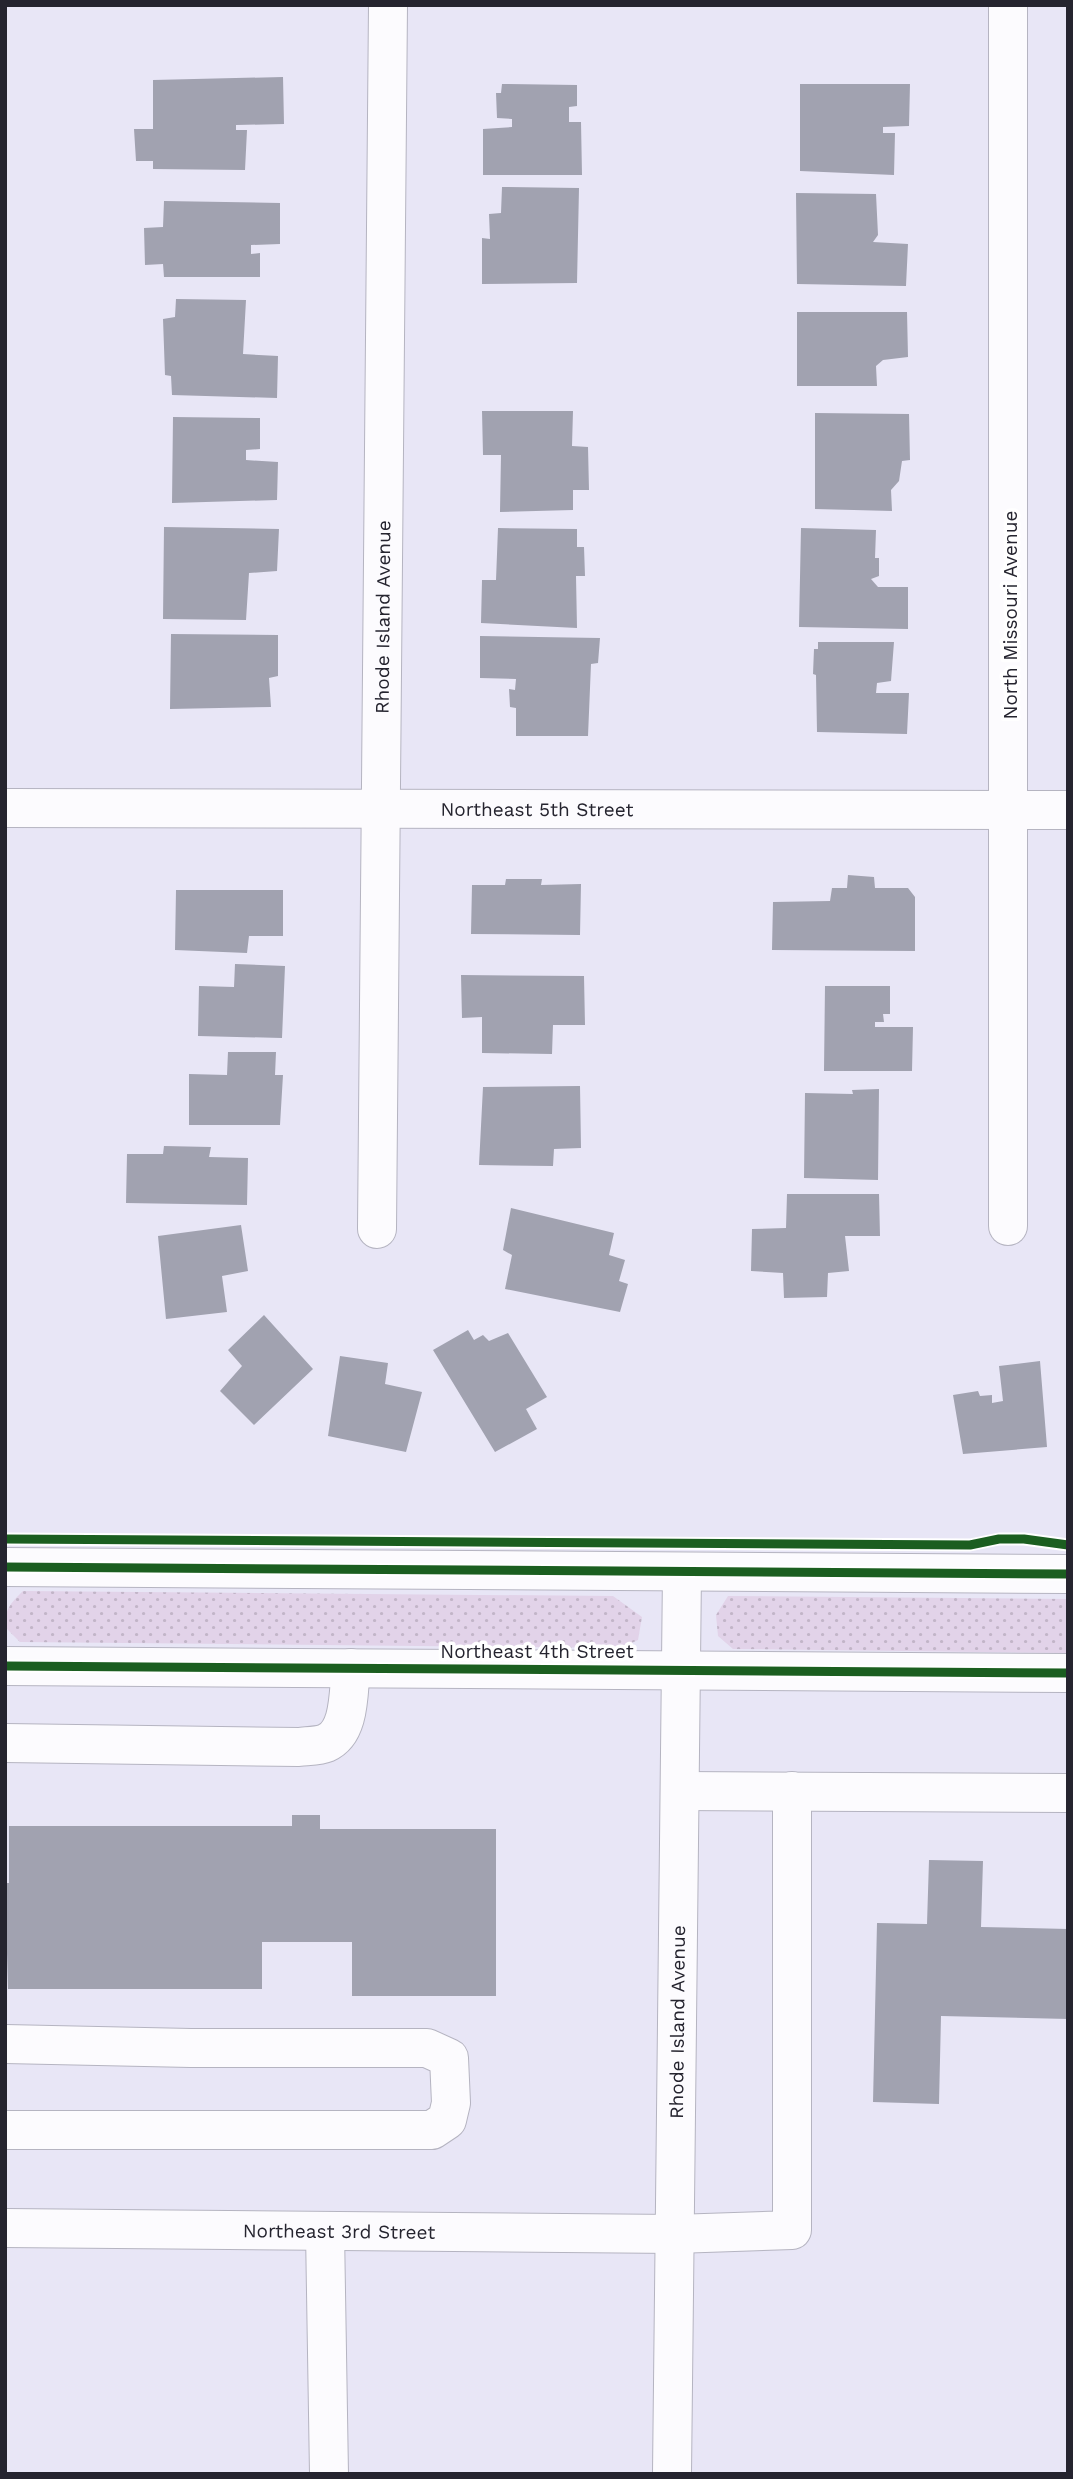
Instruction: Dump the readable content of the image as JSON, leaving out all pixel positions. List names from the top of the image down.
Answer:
{
  "streets": {
    "street": [
      "North Missouri Avenue",
      "Rhode Island Avenue",
      "Northeast 5th Street",
      "Northeast 4th Street",
      "Northeast 3rd Street"
    ]
  },
  "crossings": [
    ["North Missouri Avenue", "Northeast 5th Street"],
    ["Rhode Island Avenue", "Northeast 5th Street"],
    ["Rhode Island Avenue", "Northeast 4th Street"],
    ["Rhode Island Avenue", "Northeast 3rd Street"]
  ]
}
